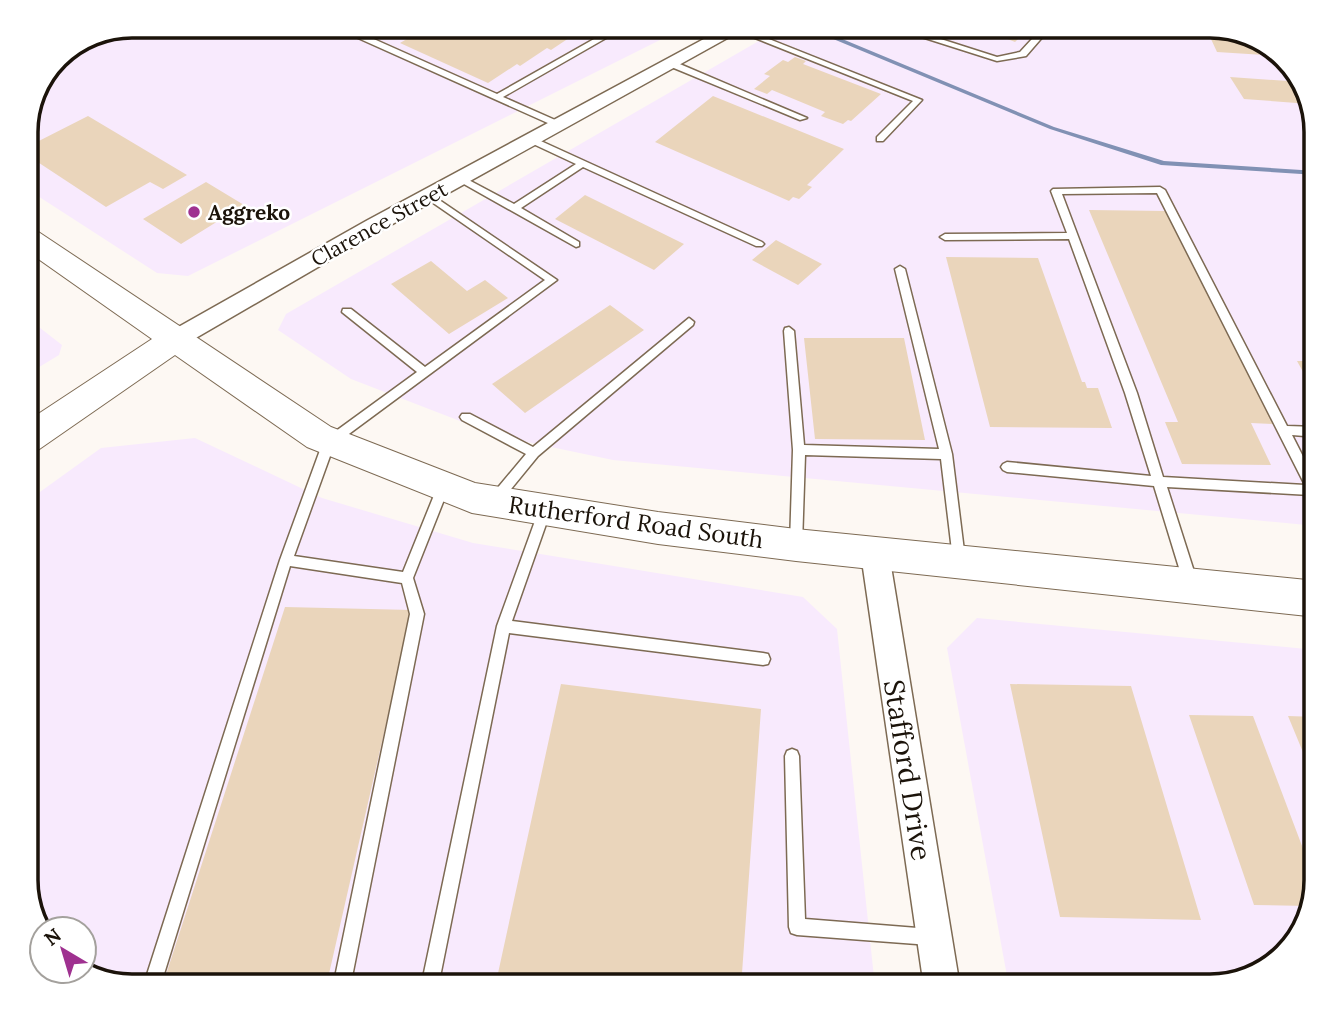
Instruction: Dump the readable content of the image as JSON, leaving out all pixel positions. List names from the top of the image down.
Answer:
{
  "streets": {
    "street": ["Clarence Street", "Rutherford Road South", "Stafford Drive"]
  },
  "crossings": [
    ["Clarence Street", "Rutherford Road South"],
    ["Rutherford Road South", "Stafford Drive"]
  ],
  "places": ["Aggreko"],
  "north": "top left"
}
